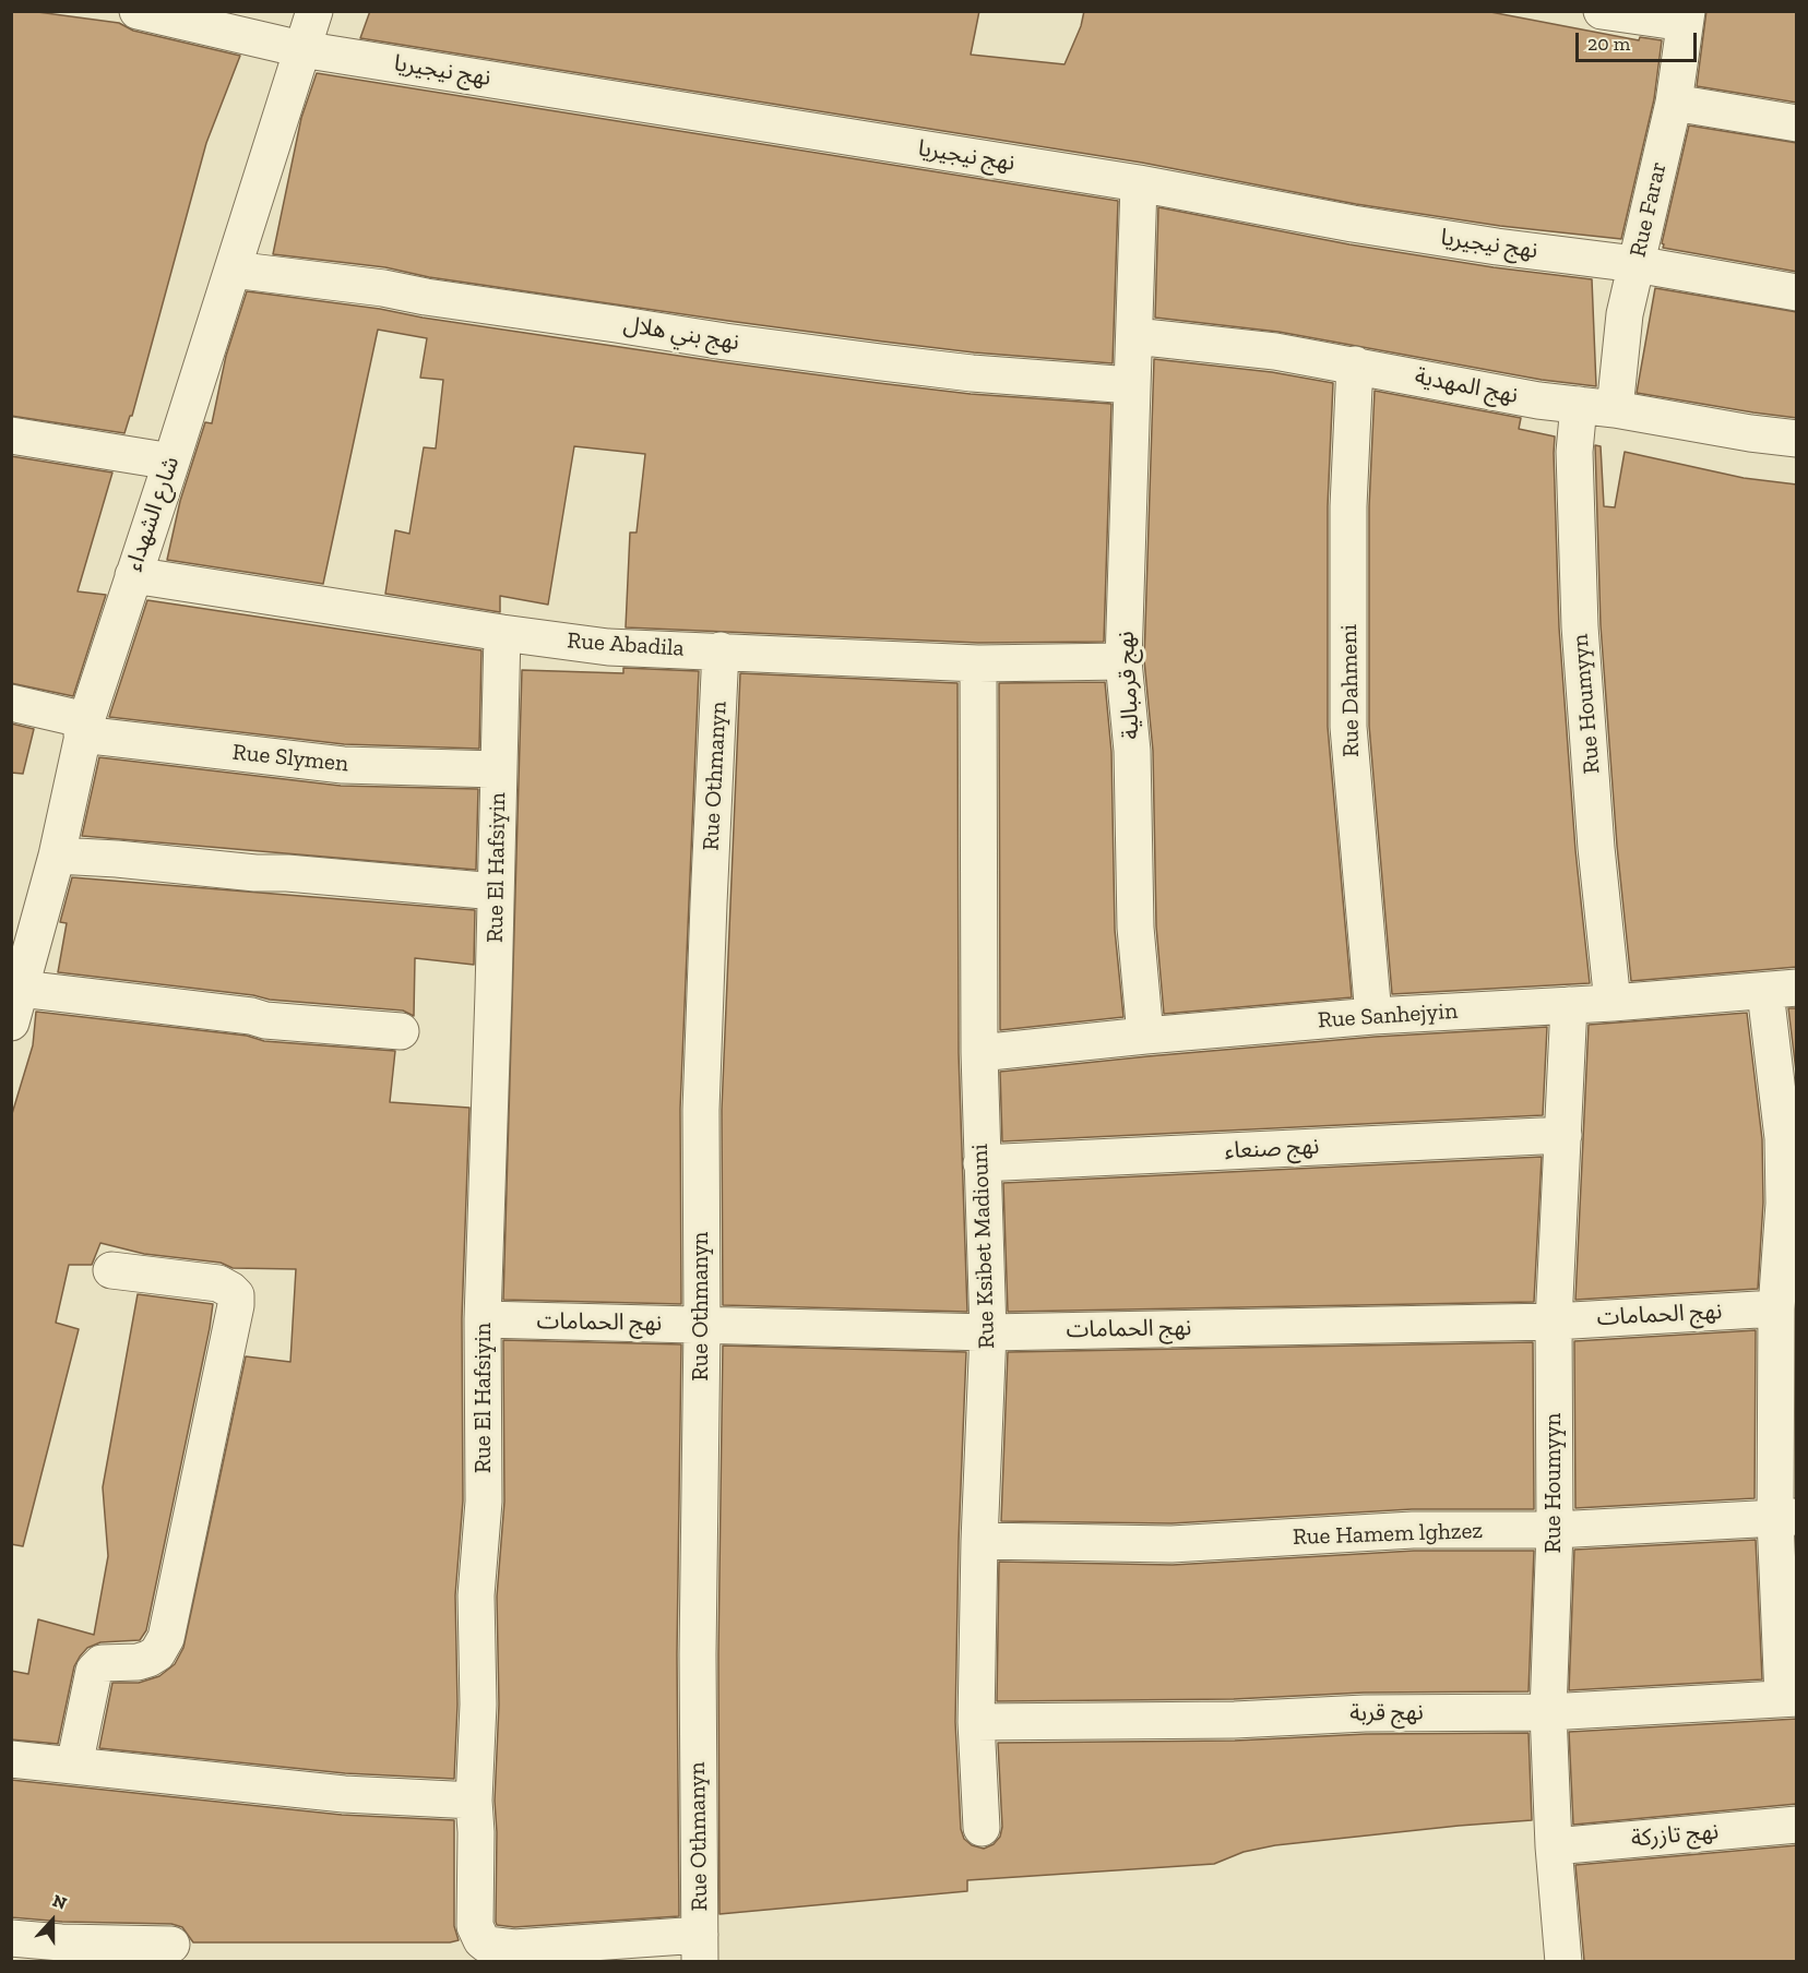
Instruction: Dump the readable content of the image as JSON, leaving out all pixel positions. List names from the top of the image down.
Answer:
{
  "streets": {
    "street": [
      "نهج نيجيريا",
      "Rue Farar",
      "نهج بني هلال",
      "نهج المهدية",
      "شارع الشهداء",
      "Rue Abadila",
      "نهج قرمبالية",
      "Rue Dahmeni",
      "Rue Houmyyn",
      "Rue Slymen",
      "Rue Othmanyn",
      "Rue El Hafsiyin",
      "Rue Sanhejyin",
      "نهج صنعاء",
      "Rue Ksibet Madiouni",
      "نهج الحمامات",
      "Rue Hamem lghzez",
      "نهج قربة",
      "نهج تازركة"
    ]
  },
  "crossings": [
    ["نهج نيجيريا", "Rue Farar"],
    ["نهج نيجيريا", "شارع الشهداء"],
    ["نهج نيجيريا", "نهج قرمبالية"],
    ["Rue Farar", "نهج المهدية"],
    ["نهج بني هلال", "شارع الشهداء"],
    ["نهج بني هلال", "نهج قرمبالية"],
    ["نهج المهدية", "نهج قرمبالية"],
    ["نهج المهدية", "Rue Dahmeni"],
    ["نهج المهدية", "Rue Houmyyn"],
    ["شارع الشهداء", "Rue Abadila"],
    ["شارع الشهداء", "Rue Slymen"],
    ["Rue Abadila", "نهج قرمبالية"],
    ["Rue Abadila", "Rue Othmanyn"],
    ["Rue Abadila", "Rue El Hafsiyin"],
    ["Rue Abadila", "Rue Ksibet Madiouni"],
    ["نهج قرمبالية", "Rue Sanhejyin"],
    ["Rue Dahmeni", "Rue Sanhejyin"],
    ["Rue Houmyyn", "Rue Sanhejyin"],
    ["Rue Houmyyn", "نهج صنعاء"],
    ["Rue Houmyyn", "نهج الحمامات"],
    ["Rue Houmyyn", "Rue Hamem lghzez"],
    ["Rue Houmyyn", "نهج قربة"],
    ["Rue Houmyyn", "نهج تازركة"],
    ["Rue Slymen", "Rue El Hafsiyin"],
    ["Rue Othmanyn", "Rue El Hafsiyin"],
    ["Rue Othmanyn", "نهج الحمامات"],
    ["Rue El Hafsiyin", "نهج الحمامات"],
    ["Rue Sanhejyin", "Rue Ksibet Madiouni"],
    ["نهج صنعاء", "Rue Ksibet Madiouni"],
    ["Rue Ksibet Madiouni", "نهج الحمامات"],
    ["Rue Ksibet Madiouni", "Rue Hamem lghzez"],
    ["Rue Ksibet Madiouni", "نهج قربة"]
  ],
  "scale_bar": "20 m",
  "north": "top"
}
